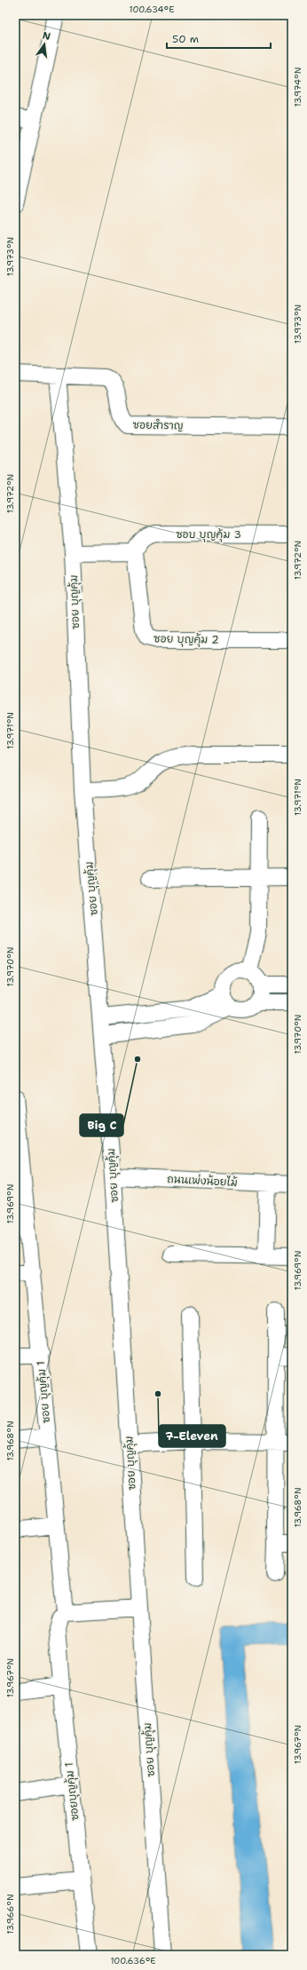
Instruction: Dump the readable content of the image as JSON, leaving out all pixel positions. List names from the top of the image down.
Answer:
{
  "streets": {
    "street": [
      "ซอยสำราญ",
      "ซอบ บุญคุ้ม 3",
      "ซอย บุญคุ้ม",
      "ซอย บุญคุ้ม 2",
      "ถนนเพ่งน้อยไม้",
      "ซอย บุญคุ้ม 1",
      "ซอยบุญคุ้ม 1"
    ]
  },
  "crossings": [
    ["ซอยสำราญ", "ซอย บุญคุ้ม"],
    ["ซอบ บุญคุ้ม 3", "ซอย บุญคุ้ม 2"],
    ["ซอย บุญคุ้ม", "ถนนเพ่งน้อยไม้"],
    ["ซอย บุญคุ้ม 1", "ซอยบุญคุ้ม 1"]
  ],
  "places": ["Big C", "7-Eleven"],
  "scale_bar": "50 m",
  "north": "top",
  "coordinates": [
    "100.634°E",
    "13.974°N",
    "13.973°N",
    "13.972°N",
    "13.971°N",
    "13.970°N",
    "13.969°N",
    "13.968°N",
    "13.967°N",
    "13.966°N",
    "100.636°E"
  ]
}
